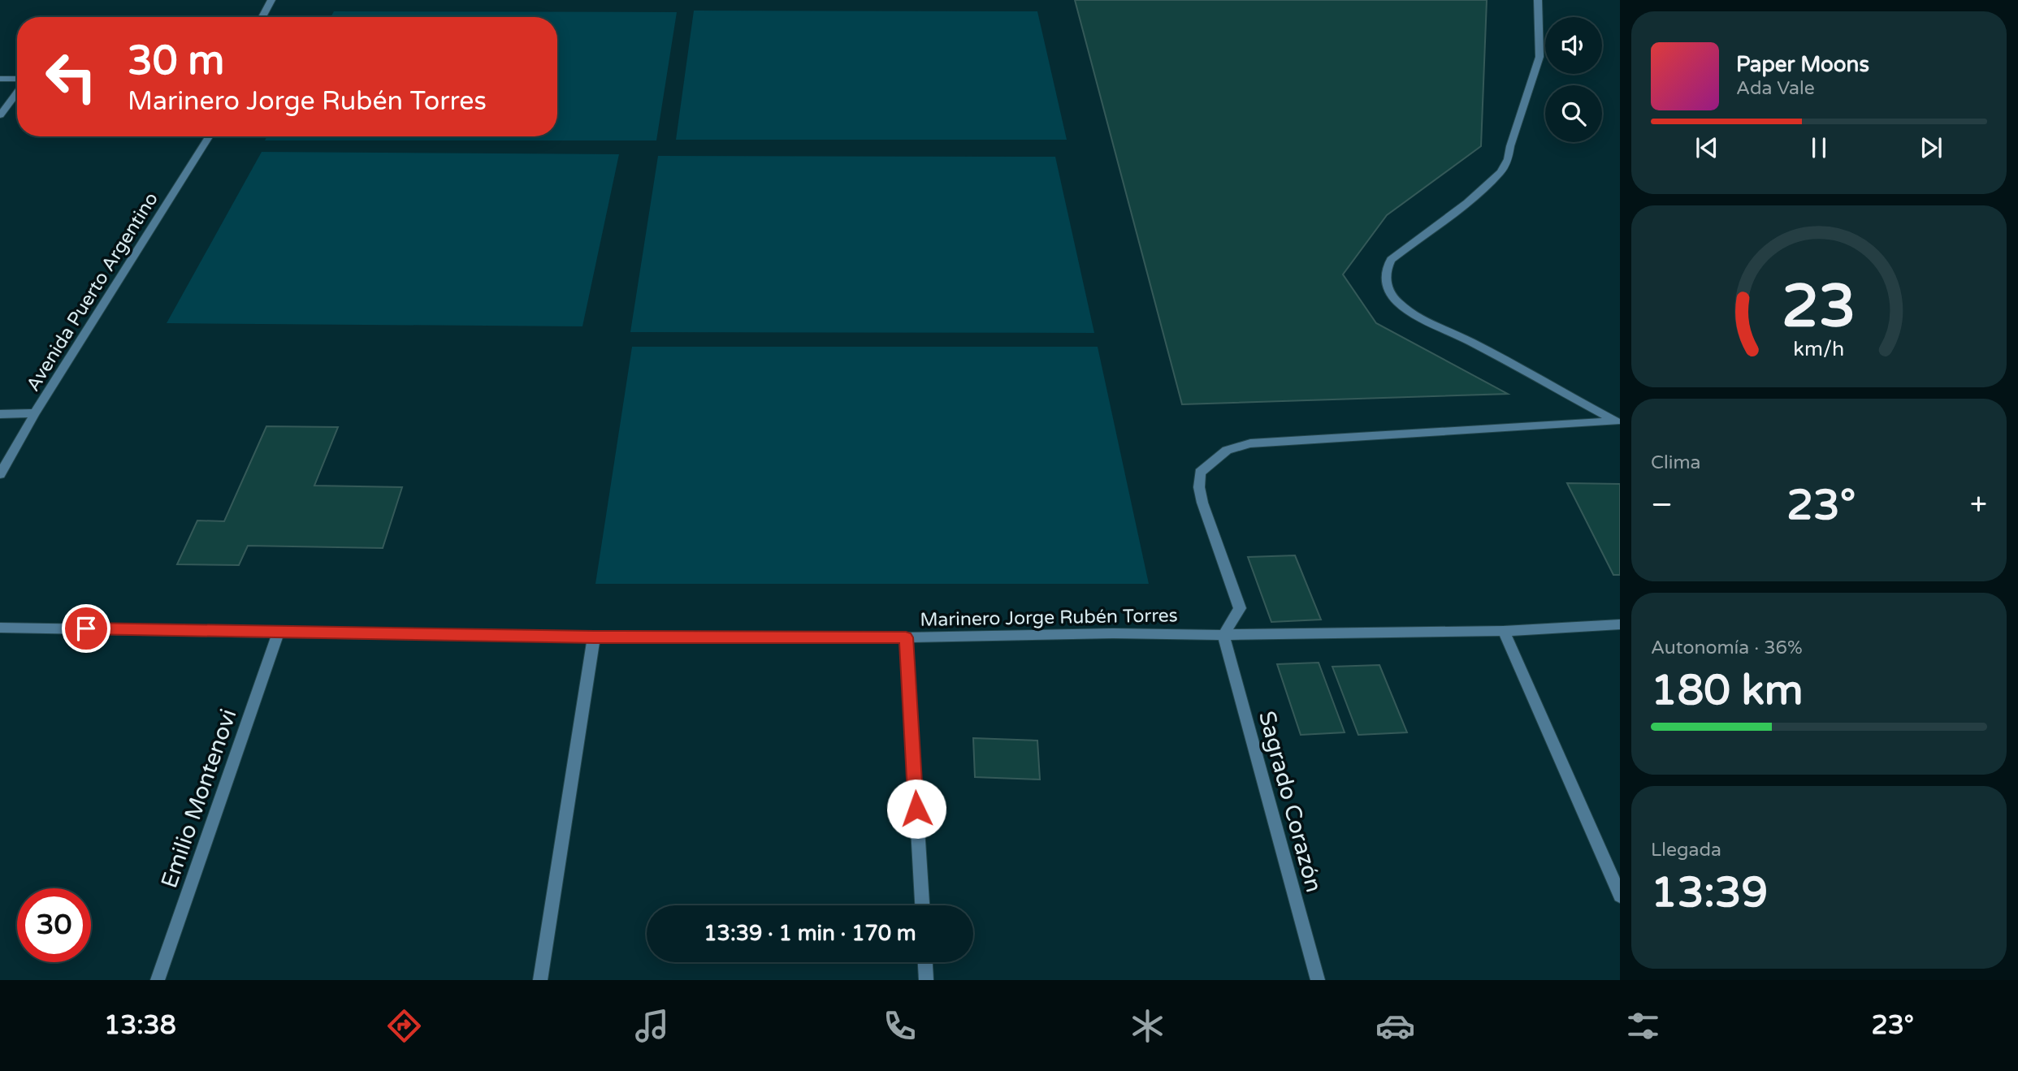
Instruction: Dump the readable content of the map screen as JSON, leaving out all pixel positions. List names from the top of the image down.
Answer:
{
  "streets": {
    "street": [
      "Avenida Puerto Argentino",
      "Marinero Jorge Rubén Torres",
      "Emilio Montenovi",
      "Sagrado Corazón"
    ]
  },
  "crossings": [
    ["Marinero Jorge Rubén Torres", "Emilio Montenovi"],
    ["Marinero Jorge Rubén Torres", "Sagrado Corazón"]
  ],
  "page": {
    "turn": ["30 m", "Marinero Jorge Rubén Torres"],
    "song": ["Paper Moons", "Ada Vale"],
    "tile": [
      "Clima",
      ["Autonomía · 36%", "180 km"],
      ["Llegada", "13:39"]
    ],
    "heat": ["−", "23°", "+"],
    "limit": "30",
    "trip": "13:39 · 1 min · 170 m",
    "tabs": ["13:38", "23°"],
    "gauge": ["23", "km/h"]
  }
}
